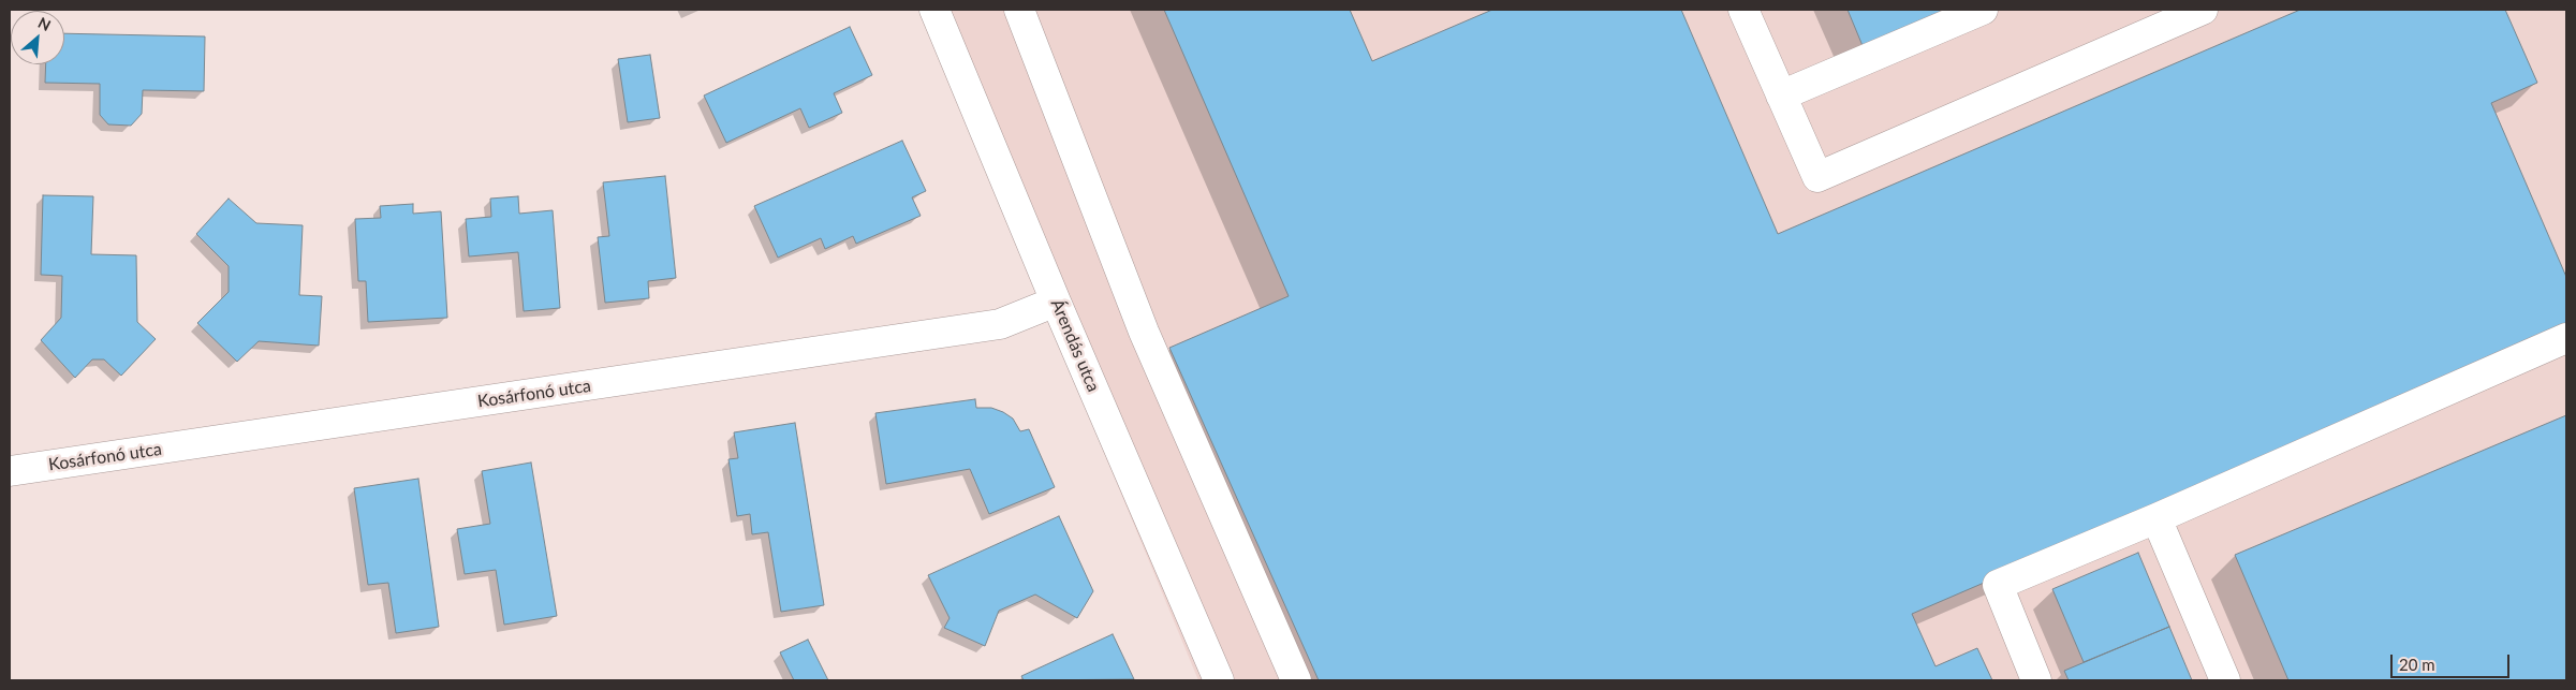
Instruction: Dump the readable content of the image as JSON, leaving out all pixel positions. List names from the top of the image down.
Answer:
{
  "streets": {
    "street": ["Árendás utca", "Kosárfonó utca"]
  },
  "crossings": [
    ["Árendás utca", "Kosárfonó utca"]
  ],
  "scale_bar": "20 m",
  "north": "top right"
}
